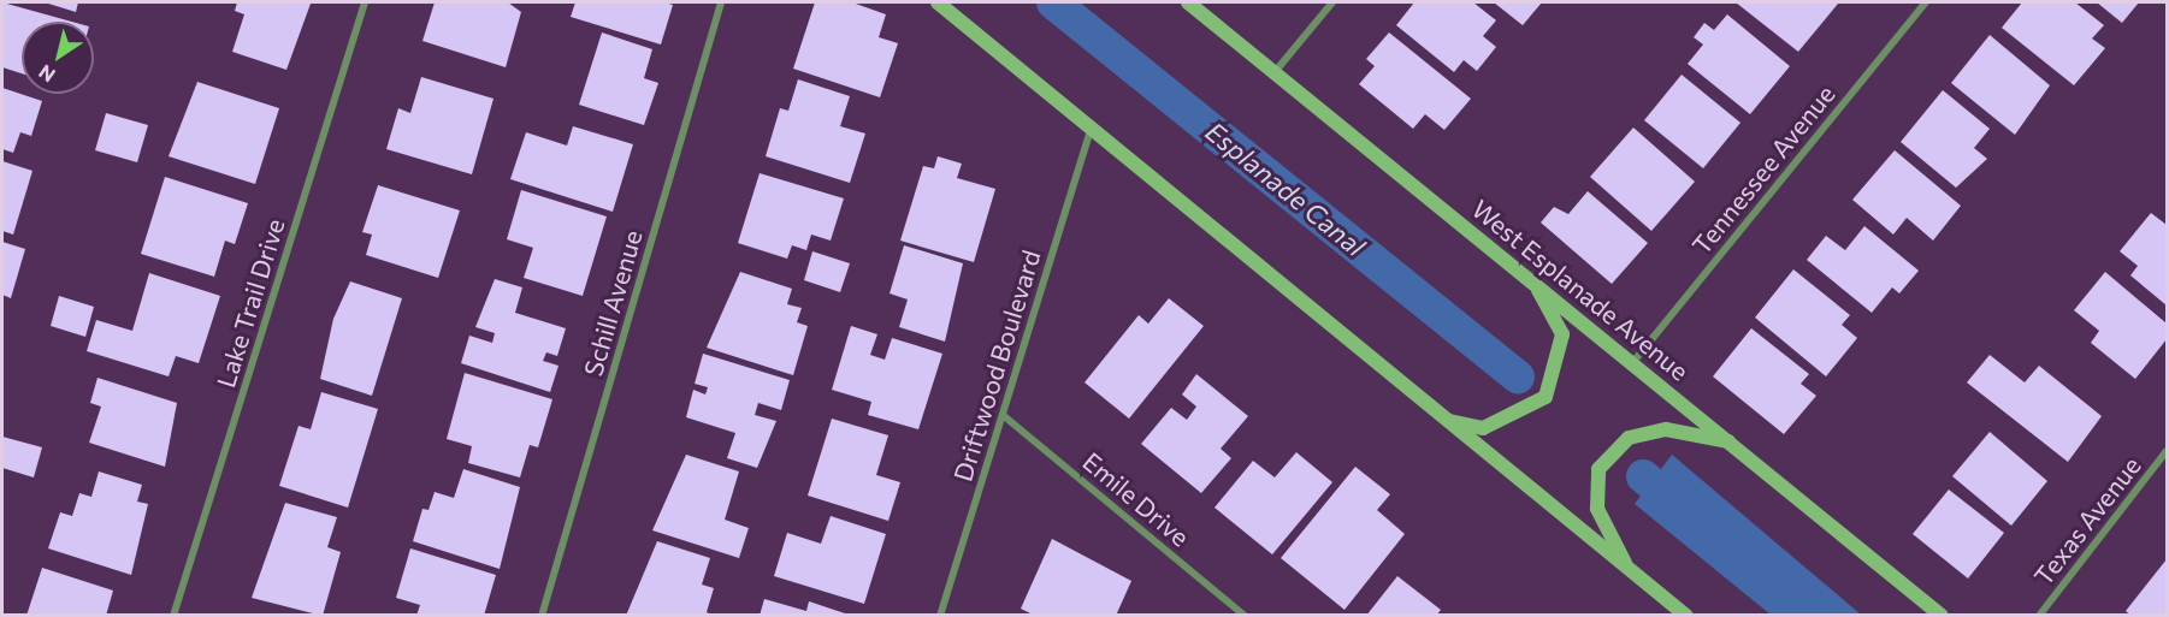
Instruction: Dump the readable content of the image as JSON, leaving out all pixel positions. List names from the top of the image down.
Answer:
{
  "streets": {
    "main road": ["West Esplanade Avenue"],
    "street": [
      "Tennessee Avenue",
      "Lake Trail Drive",
      "Schill Avenue",
      "Driftwood Boulevard",
      "Emile Drive",
      "Texas Avenue"
    ]
  },
  "crossings": [
    ["Tennessee Avenue", "West Esplanade Avenue"],
    ["Driftwood Boulevard", "Emile Drive"]
  ],
  "water": ["Esplanade Canal"],
  "north": "bottom left"
}
